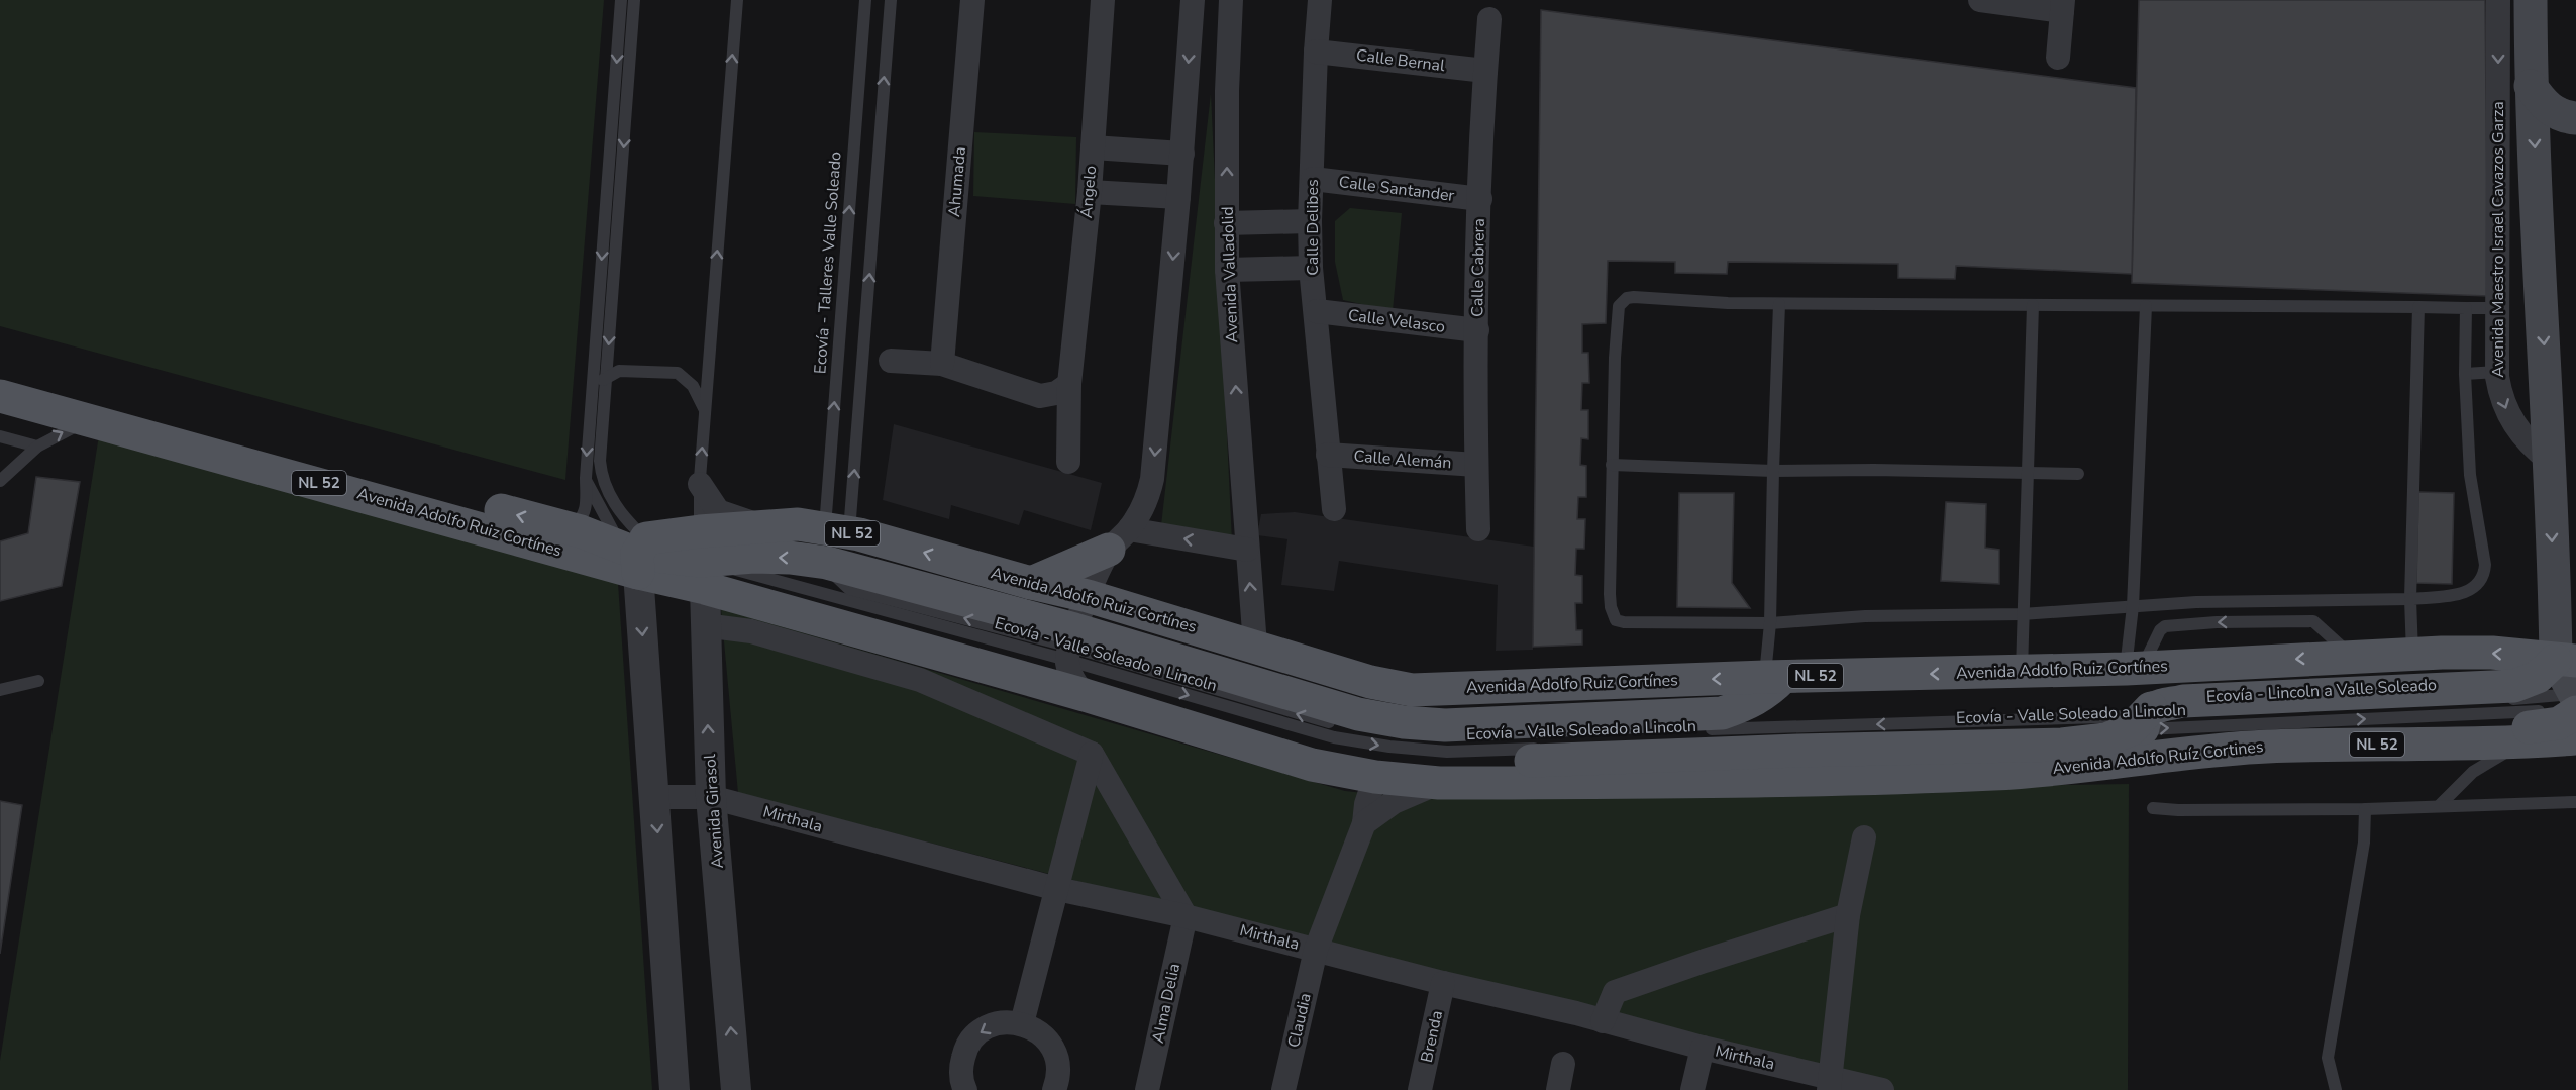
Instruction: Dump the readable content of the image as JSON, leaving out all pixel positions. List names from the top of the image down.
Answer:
{
  "streets": {
    "main road": [
      "Avenida Maestro Israel Cavazos Garza",
      "NL 52",
      "Avenida Adolfo Ruiz Cortínes",
      "Avenida Adolfo Ruíz Cortines"
    ],
    "street": [
      "Calle Bernal",
      "Ahumada",
      "Calle Santander",
      "Ángelo",
      "Calle Delibes",
      "Calle Cabrera",
      "Avenida Valladolid",
      "Calle Velasco",
      "Calle Alemán",
      "Avenida Girasol",
      "Mirthala",
      "Alma Delia",
      "Claudia",
      "Brenda"
    ],
    "lane": ["Ecovía - Talleres Valle Soleado"]
  },
  "crossings": [
    ["Calle Bernal", "Calle Delibes"],
    ["Calle Bernal", "Calle Cabrera"],
    ["Calle Santander", "Calle Delibes"],
    ["Calle Santander", "Calle Cabrera"],
    ["Calle Delibes", "Calle Velasco"],
    ["Calle Delibes", "Calle Alemán"],
    ["Avenida Maestro Israel Cavazos Garza", "Avenida Adolfo Ruiz Cortínes"],
    ["Ecovía - Talleres Valle Soleado", "Avenida Adolfo Ruiz Cortínes"],
    ["Calle Cabrera", "Calle Velasco"],
    ["Calle Cabrera", "Calle Alemán"],
    ["Avenida Valladolid", "Avenida Adolfo Ruiz Cortínes"],
    ["Avenida Adolfo Ruiz Cortínes", "Avenida Adolfo Ruíz Cortines"],
    ["Avenida Adolfo Ruiz Cortínes", "Avenida Girasol"],
    ["Avenida Adolfo Ruiz Cortínes", "Claudia"],
    ["Avenida Girasol", "Mirthala"],
    ["Mirthala", "Alma Delia"],
    ["Mirthala", "Claudia"],
    ["Mirthala", "Brenda"]
  ],
  "one_way": ["Avenida Maestro Israel Cavazos Garza"]
}
